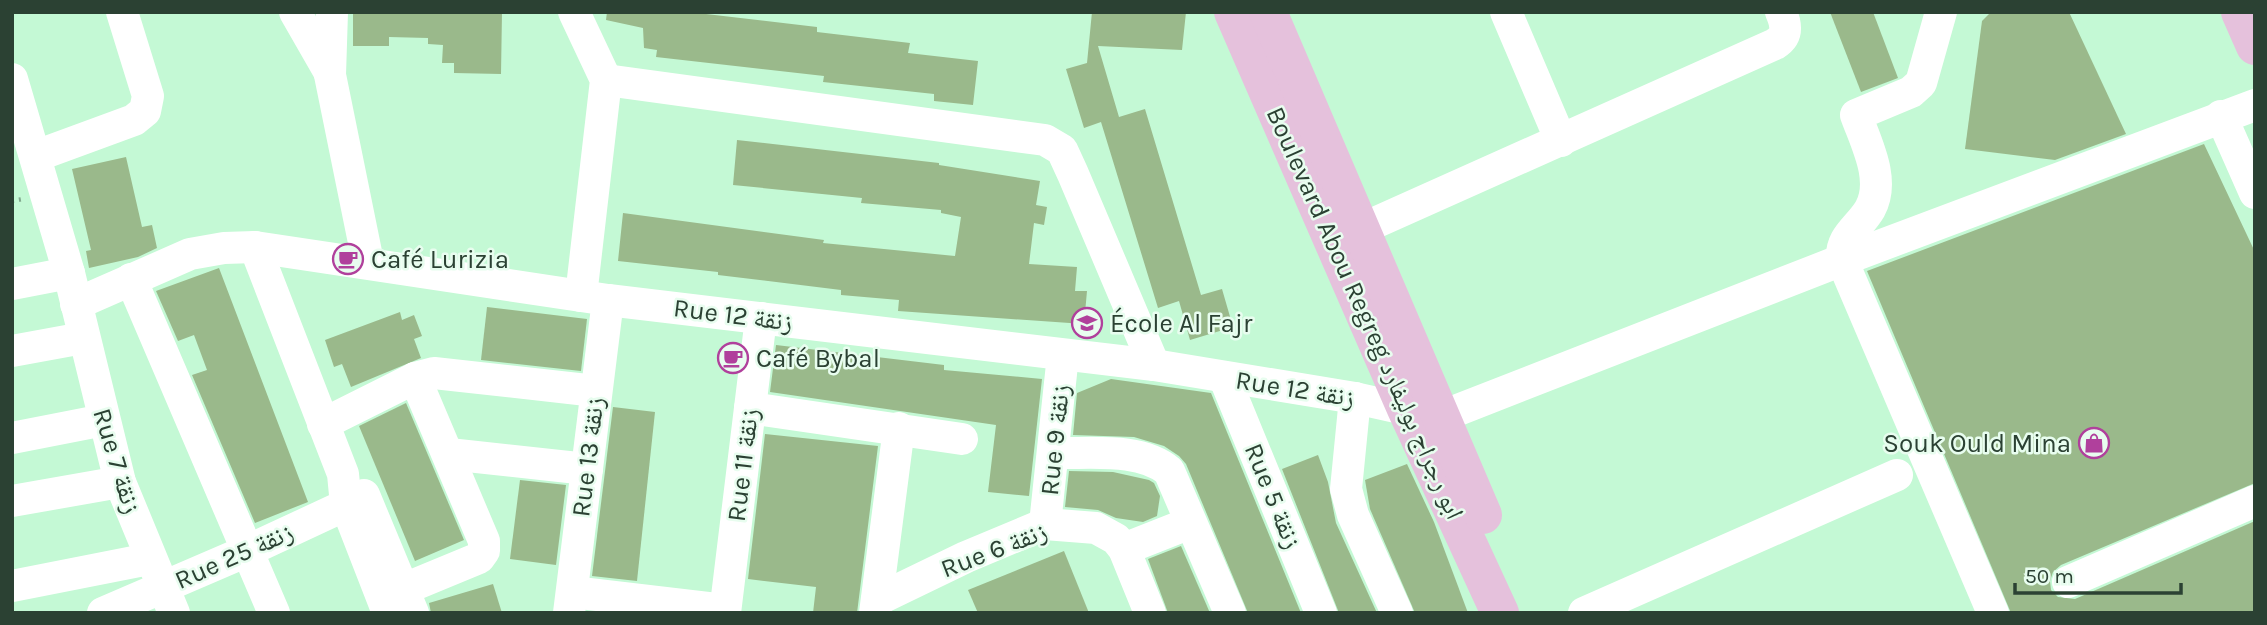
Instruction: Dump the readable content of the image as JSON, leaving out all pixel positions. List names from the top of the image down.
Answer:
{
  "streets": {
    "main road": ["Boulevard Abou Regreg ابو رجراج بوليفارد"],
    "street": [
      "Rue 12 زنقة",
      "Rue 9 زنقة",
      "Rue 13 زنقة",
      "Rue 7 زنقة",
      "Rue 11 زنقة",
      "Rue 5 زنقة",
      "Rue 6 زنقة",
      "Rue 25 زنقة"
    ]
  },
  "crossings": [
    ["Boulevard Abou Regreg ابو رجراج بوليفارد", "Rue 12 زنقة"],
    ["Rue 12 زنقة", "Rue 9 زنقة"],
    ["Rue 12 زنقة", "Rue 13 زنقة"],
    ["Rue 12 زنقة", "Rue 7 زنقة"],
    ["Rue 12 زنقة", "Rue 11 زنقة"],
    ["Rue 12 زنقة", "Rue 5 زنقة"],
    ["Rue 9 زنقة", "Rue 6 زنقة"],
    ["Rue 7 زنقة", "Rue 25 زنقة"]
  ],
  "places": {
    "cafe": ["Café Lurizia", "Café Bybal"],
    "school or university": ["École Al Fajr"],
    "shop": ["Souk Ould Mina"]
  },
  "scale_bar": "50 m"
}
